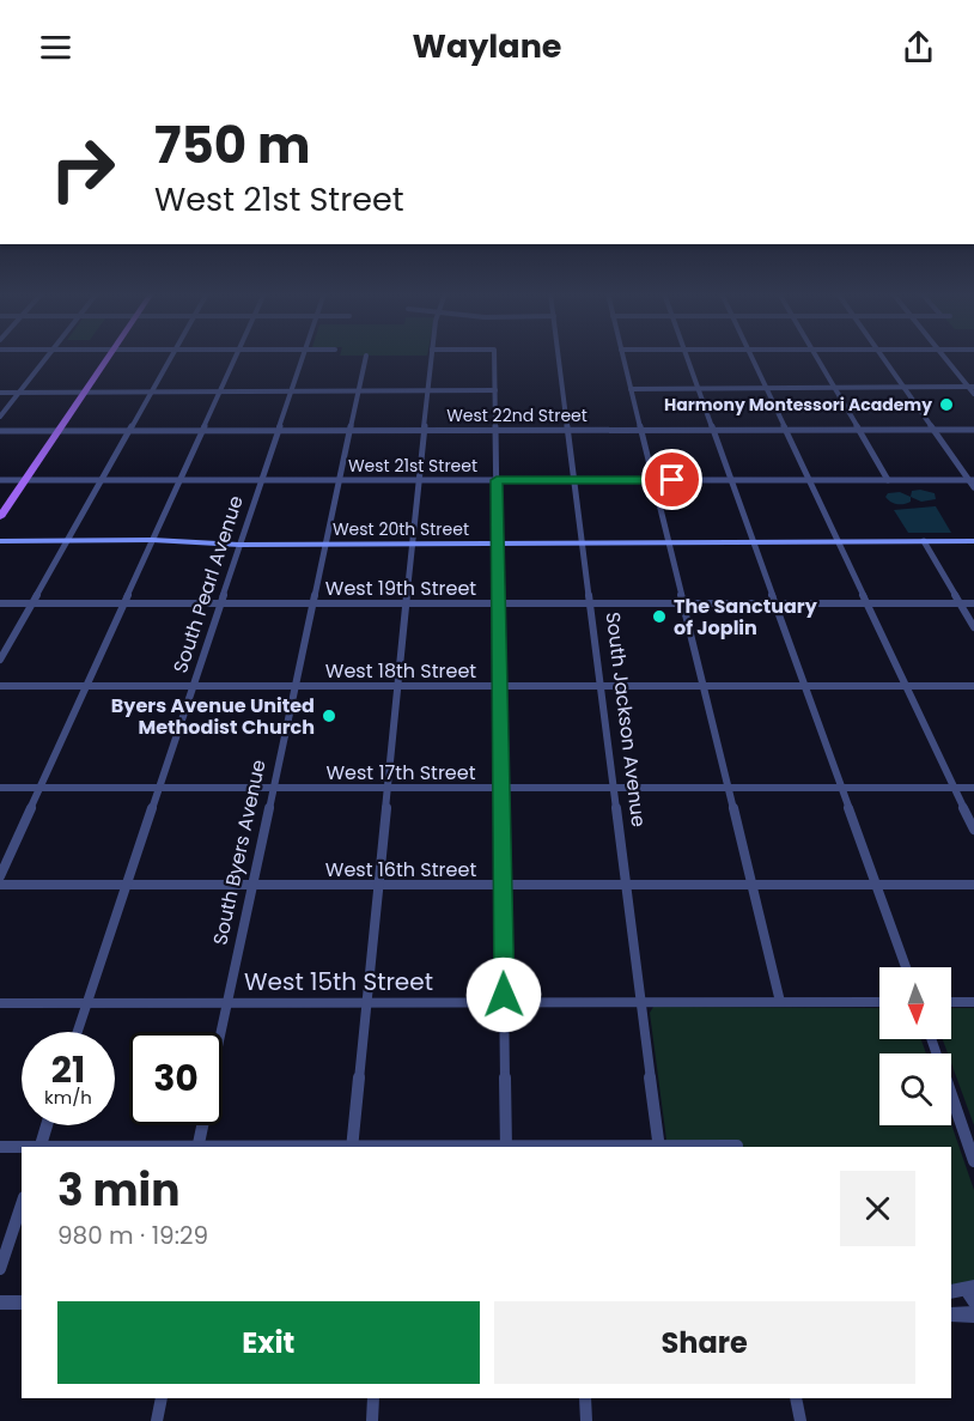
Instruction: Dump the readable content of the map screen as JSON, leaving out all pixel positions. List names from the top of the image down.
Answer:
{
  "streets": {
    "main road": ["West 20th Street"],
    "street": [
      "West 22nd Street",
      "West 21st Street",
      "South Pearl Avenue",
      "West 19th Street",
      "West 18th Street",
      "South Jackson Avenue",
      "West 17th Street",
      "South Byers Avenue",
      "West 16th Street",
      "West 15th Street"
    ]
  },
  "crossings": [
    ["West 22nd Street", "South Pearl Avenue"],
    ["West 22nd Street", "South Jackson Avenue"],
    ["West 22nd Street", "South Byers Avenue"],
    ["West 21st Street", "South Pearl Avenue"],
    ["West 21st Street", "South Jackson Avenue"],
    ["West 21st Street", "South Byers Avenue"],
    ["West 20th Street", "South Pearl Avenue"],
    ["West 20th Street", "South Jackson Avenue"],
    ["West 20th Street", "South Byers Avenue"],
    ["South Pearl Avenue", "West 19th Street"],
    ["South Pearl Avenue", "West 18th Street"],
    ["South Pearl Avenue", "West 17th Street"],
    ["South Pearl Avenue", "West 16th Street"],
    ["South Pearl Avenue", "West 15th Street"],
    ["West 19th Street", "South Jackson Avenue"],
    ["West 19th Street", "South Byers Avenue"],
    ["West 18th Street", "South Jackson Avenue"],
    ["West 18th Street", "South Byers Avenue"],
    ["South Jackson Avenue", "West 17th Street"],
    ["South Jackson Avenue", "West 16th Street"],
    ["South Jackson Avenue", "West 15th Street"],
    ["West 17th Street", "South Byers Avenue"],
    ["South Byers Avenue", "West 16th Street"],
    ["South Byers Avenue", "West 15th Street"]
  ],
  "places": ["Harmony Montessori Academy", "The Sanctuary of Joplin", "Byers Avenue United Methodist Church"],
  "north": "bottom",
  "page": {
    "header": "Waylane",
    "turn": ["750 m", "West 21st Street"],
    "speed": "21 km/h",
    "limit": "30",
    "heading": ["3 min", "980 m · 19:29"],
    "buttons": ["Exit", "Share"]
  }
}
